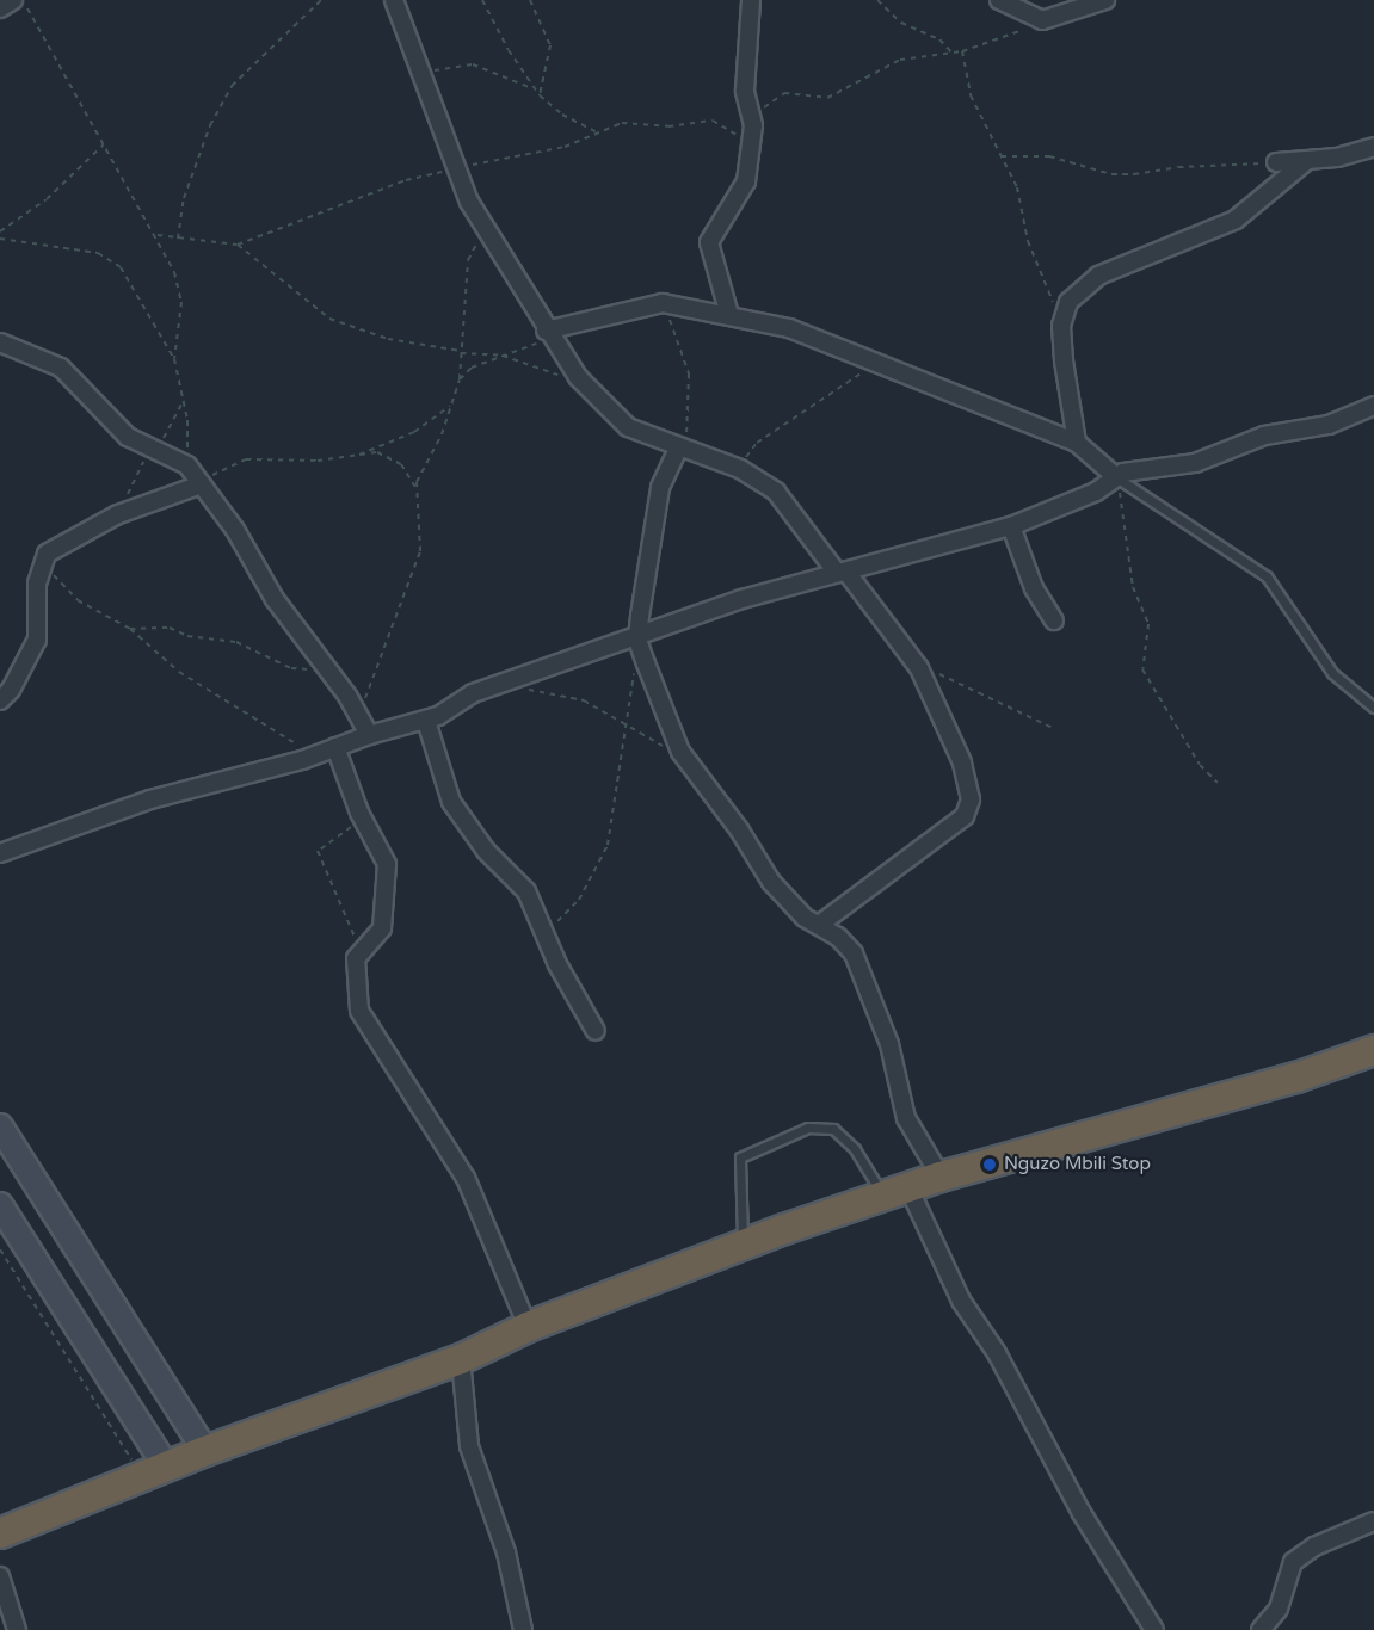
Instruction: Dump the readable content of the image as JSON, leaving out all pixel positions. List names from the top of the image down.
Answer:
{
  "places": ["Nguzo Mbili Stop"]
}
